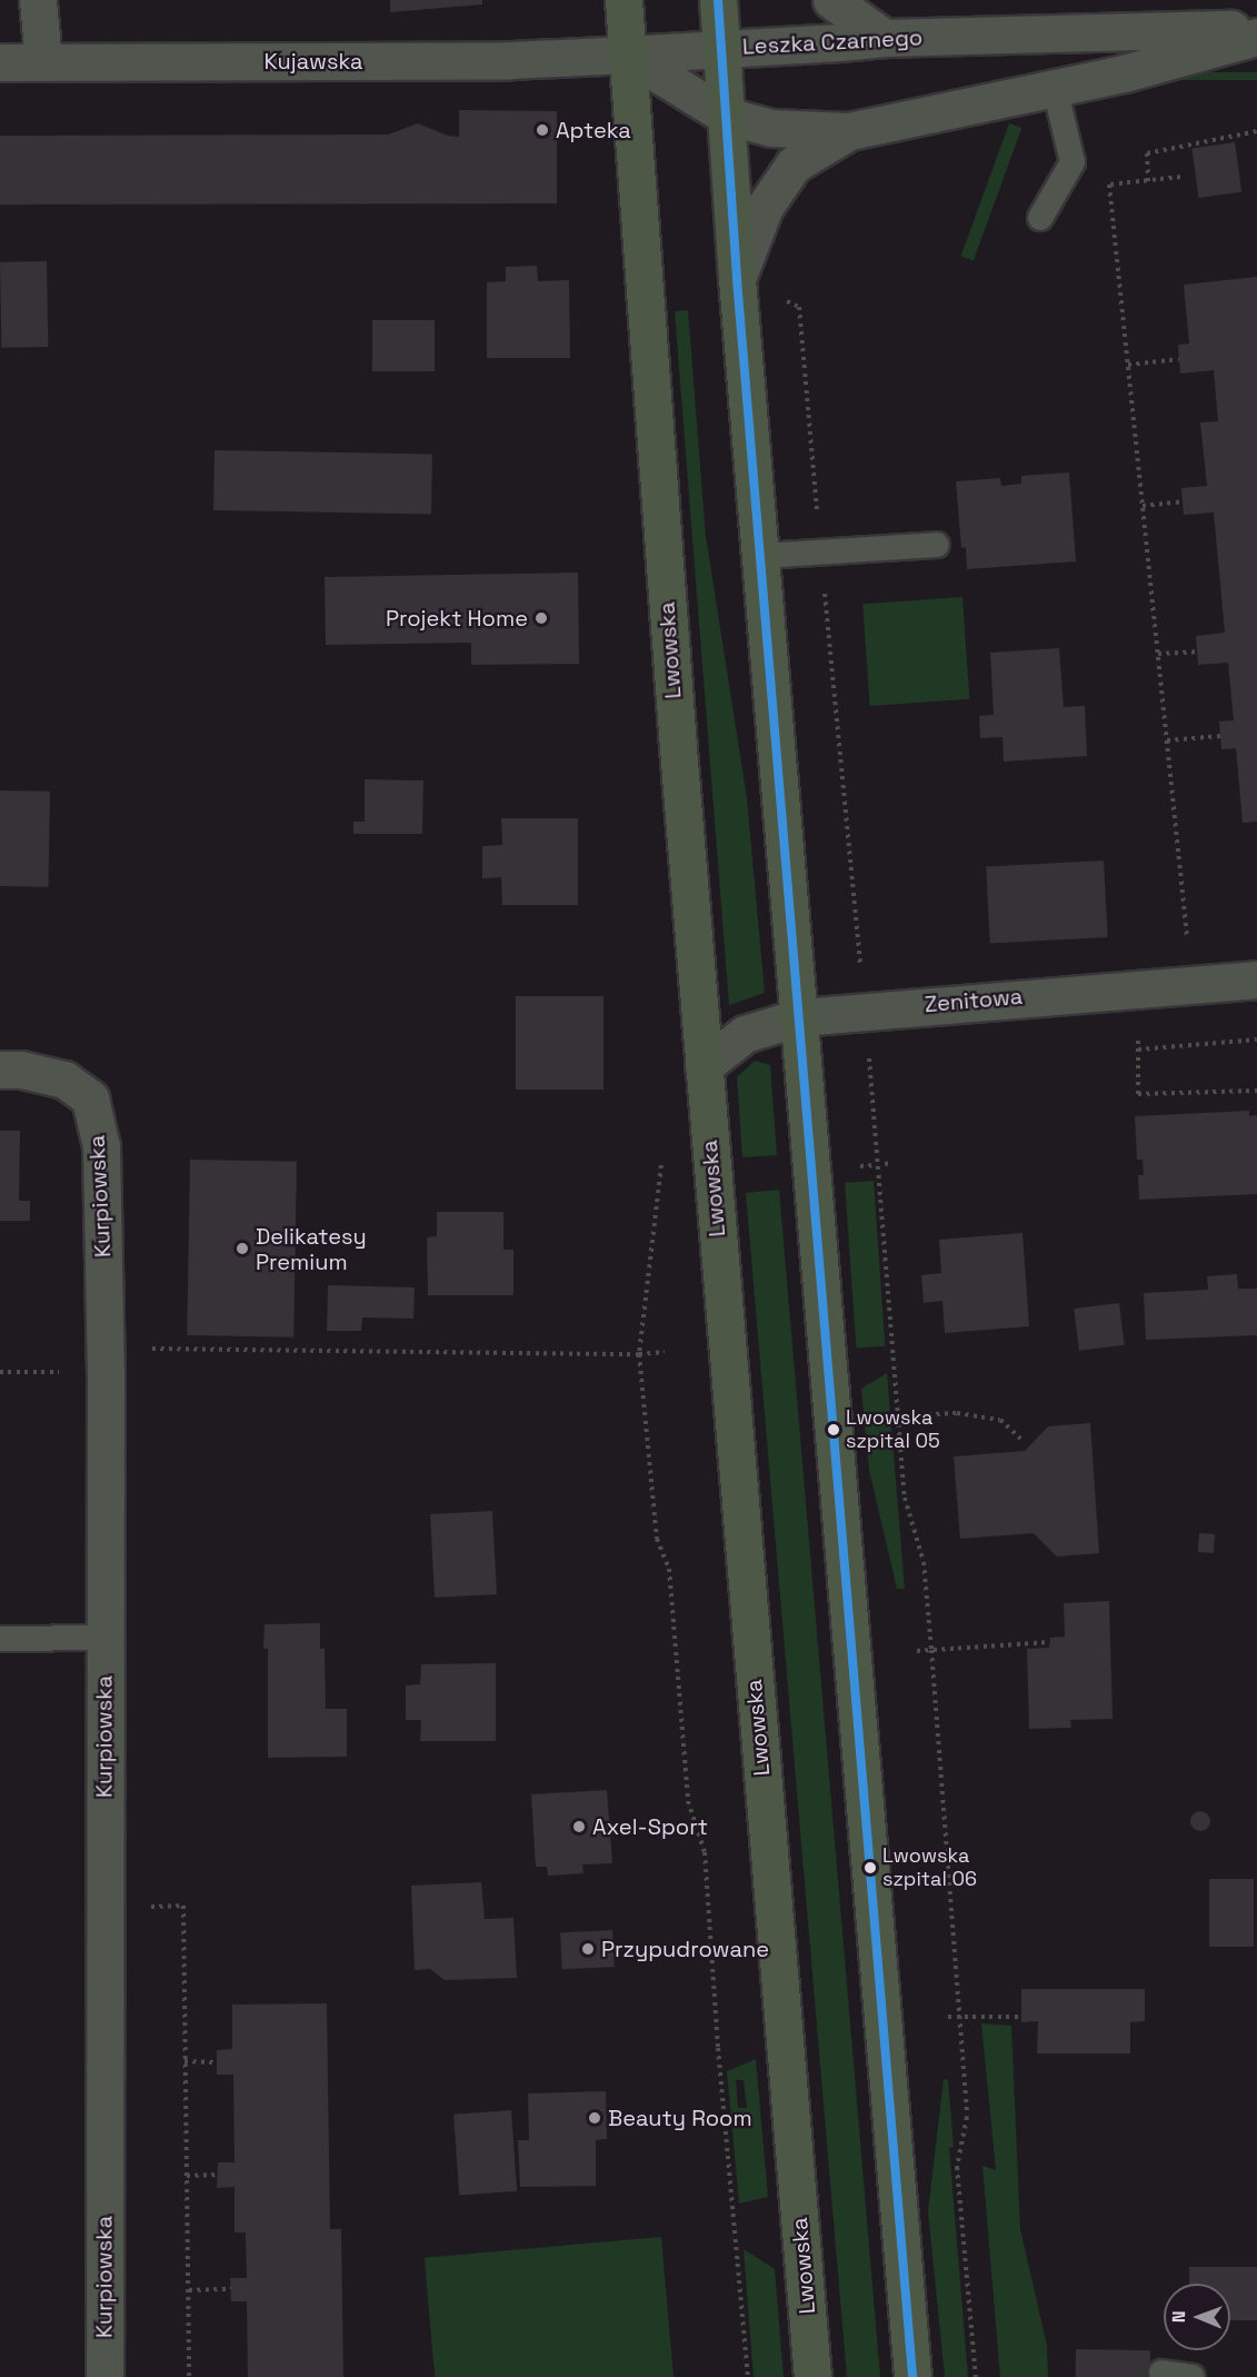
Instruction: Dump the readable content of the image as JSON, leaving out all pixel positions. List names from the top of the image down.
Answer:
{
  "streets": {
    "main road": ["Lwowska"],
    "street": [
      "Leszka Czarnego",
      "Kujawska",
      "Zenitowa",
      "Kurpiowska"
    ]
  },
  "crossings": [
    ["Leszka Czarnego", "Kujawska"],
    ["Leszka Czarnego", "Lwowska"],
    ["Kujawska", "Lwowska"],
    ["Lwowska", "Zenitowa"]
  ],
  "places": [
    "Apteka",
    "Projekt Home",
    "Delikatesy Premium",
    "Lwowska szpital 05",
    "Axel-Sport",
    "Lwowska szpital 06",
    "Przypudrowane",
    "Beauty Room"
  ],
  "north": "left"
}
